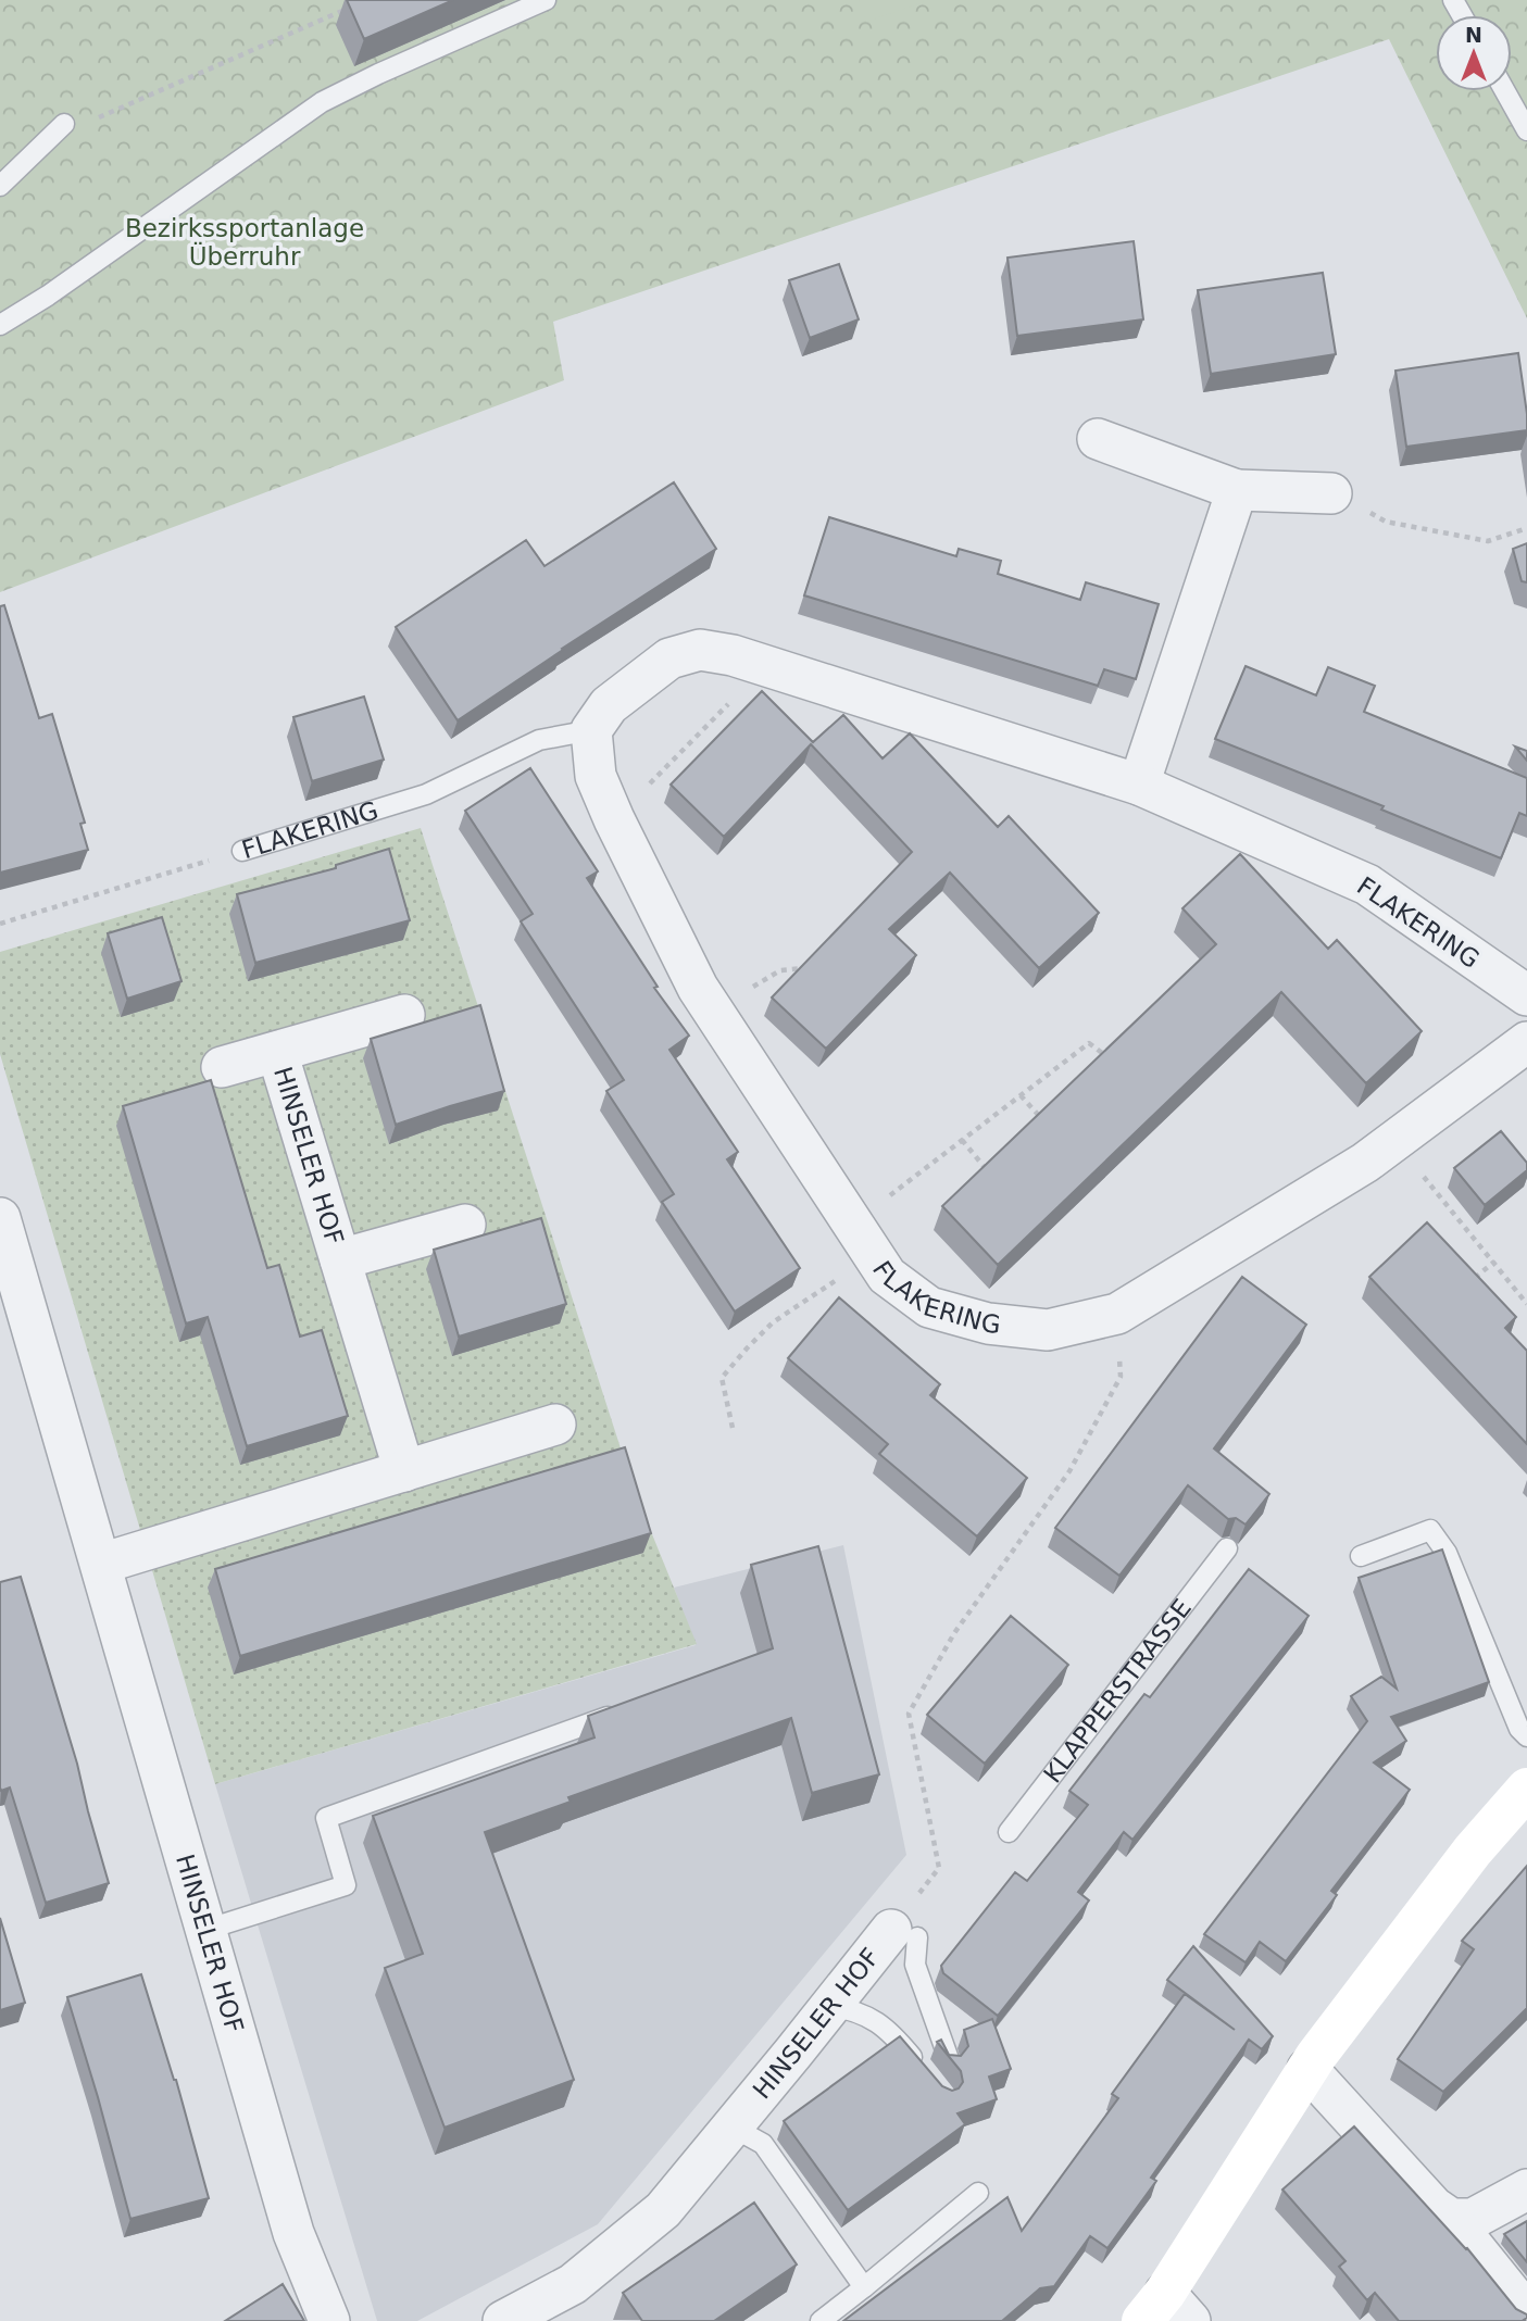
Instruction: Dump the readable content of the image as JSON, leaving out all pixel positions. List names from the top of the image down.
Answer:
{
  "streets": {
    "street": ["FLAKERING", "HINSELER HOF"],
    "lane": ["KLAPPERSTRASSE"]
  },
  "parks": ["Bezirkssportanlage Überruhr"],
  "north": "top"
}
